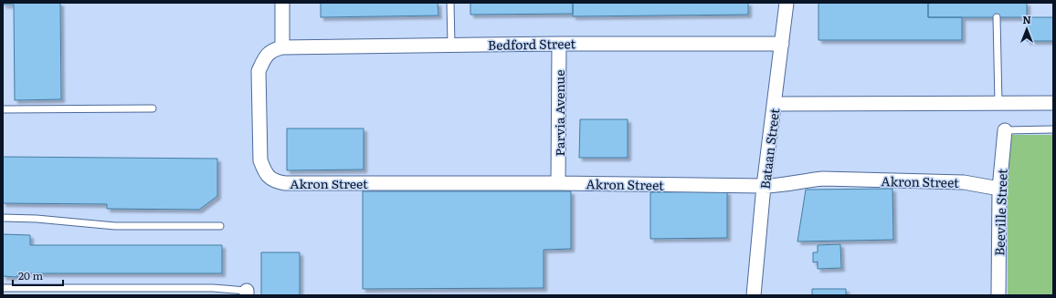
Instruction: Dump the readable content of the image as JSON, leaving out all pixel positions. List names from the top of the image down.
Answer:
{
  "streets": {
    "street": [
      "Bedford Street",
      "Parvia Avenue",
      "Bataan Street",
      "Akron Street",
      "Beeville Street"
    ]
  },
  "crossings": [
    ["Bedford Street", "Parvia Avenue"],
    ["Bedford Street", "Bataan Street"],
    ["Bedford Street", "Akron Street"],
    ["Parvia Avenue", "Akron Street"],
    ["Bataan Street", "Akron Street"],
    ["Akron Street", "Beeville Street"]
  ],
  "scale_bar": "20 m",
  "north": "top"
}
